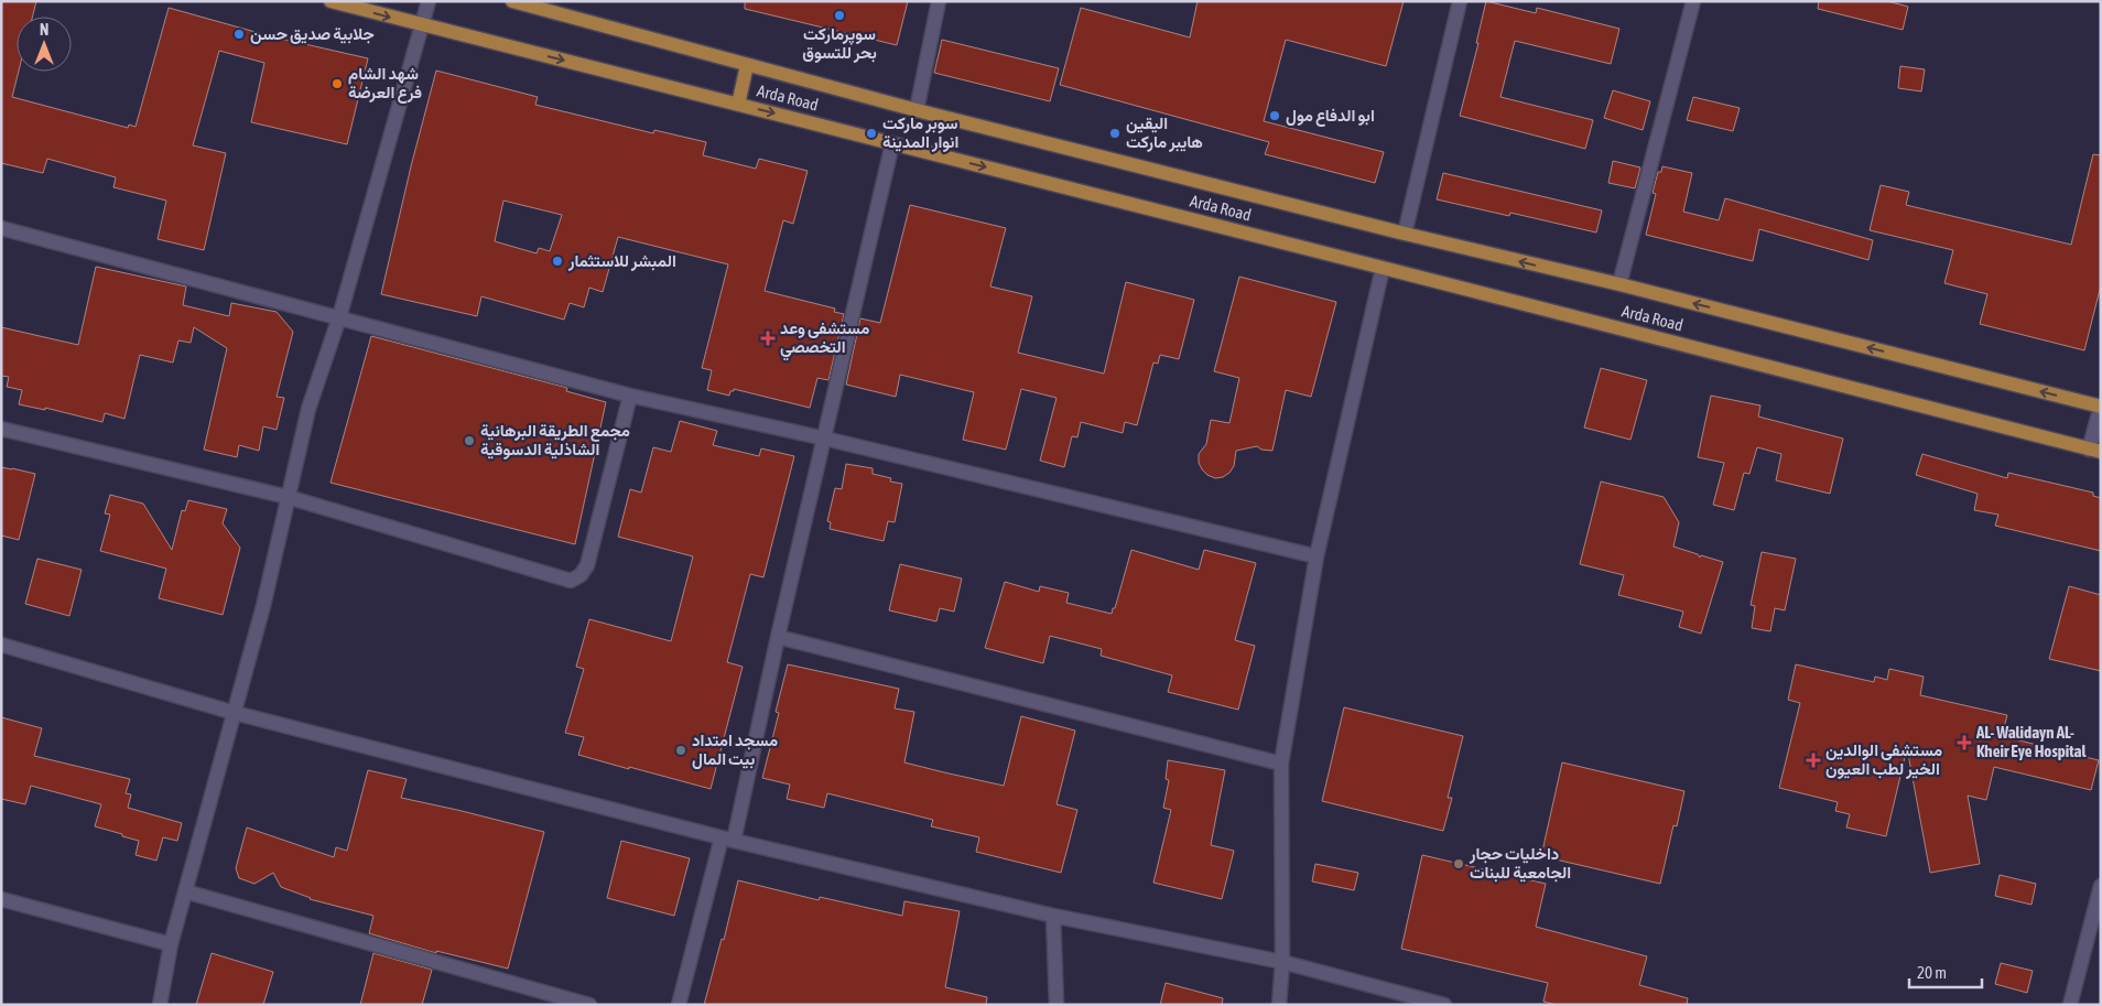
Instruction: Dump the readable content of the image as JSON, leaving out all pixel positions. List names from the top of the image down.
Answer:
{
  "streets": {
    "main road": ["Arda Road"]
  },
  "places": {
    "other": [
      "سوپرمارکت بحر للتسوق",
      "جلابية صديق حسن",
      "شهد الشام فرع العرضة",
      "ابو الدفاع مول",
      "سوبر ماركت انوار المدينة",
      "اليقين هايبر ماركت",
      "المبشر للاستثمار",
      "مجمع الطريقة البرهانية الشاذلية الدسوقية",
      "مسجد امتداد بيت المال",
      "داخليات حجار الجامعية للبنات"
    ],
    "health": ["مستشفى وعد التخصصي", "AL- Walidayn AL- Kheir Eye Hospital", "مستشفى الوالدين الخير لطب العيون"]
  },
  "scale_bar": "20 m",
  "north": "top"
}
